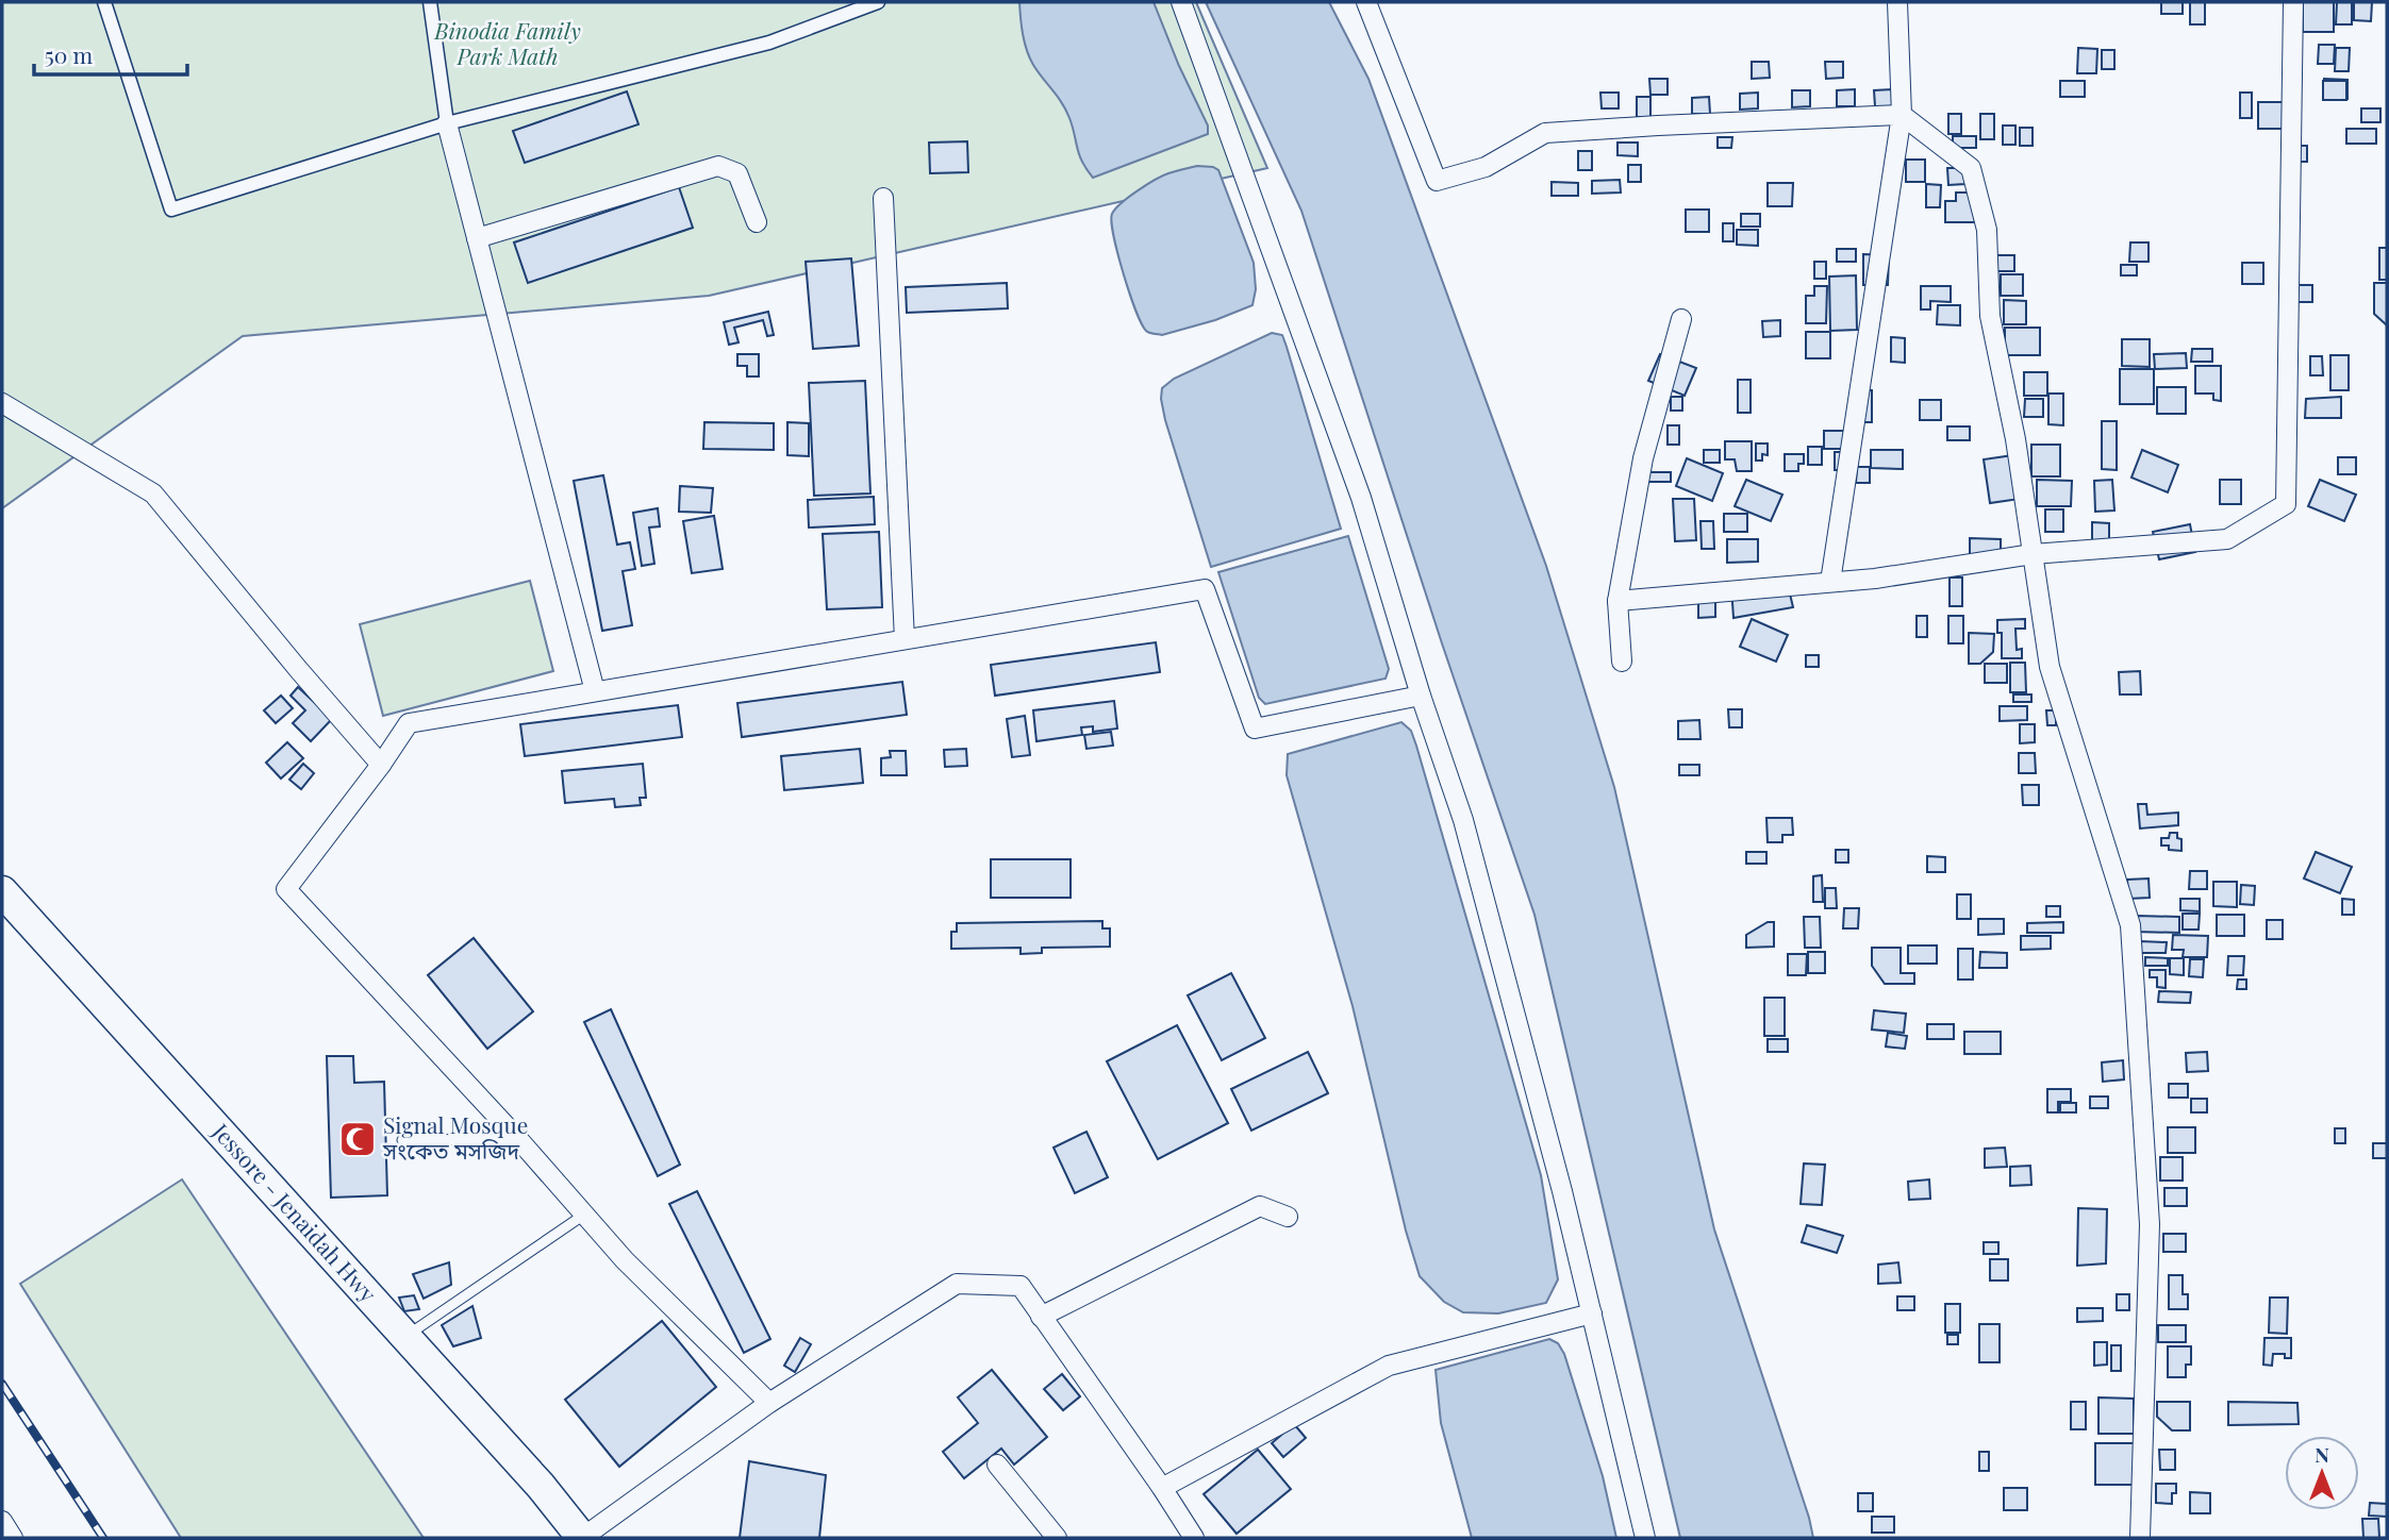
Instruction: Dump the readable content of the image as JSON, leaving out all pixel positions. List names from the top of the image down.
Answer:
{
  "streets": {
    "highway": ["Jessore - Jenaidah Hwy"]
  },
  "parks": ["Binodia Family Park Math"],
  "places": {
    "mosque": ["Signal Mosque সংকেত মসজিদ"]
  },
  "scale_bar": "50 m",
  "north": "top"
}
